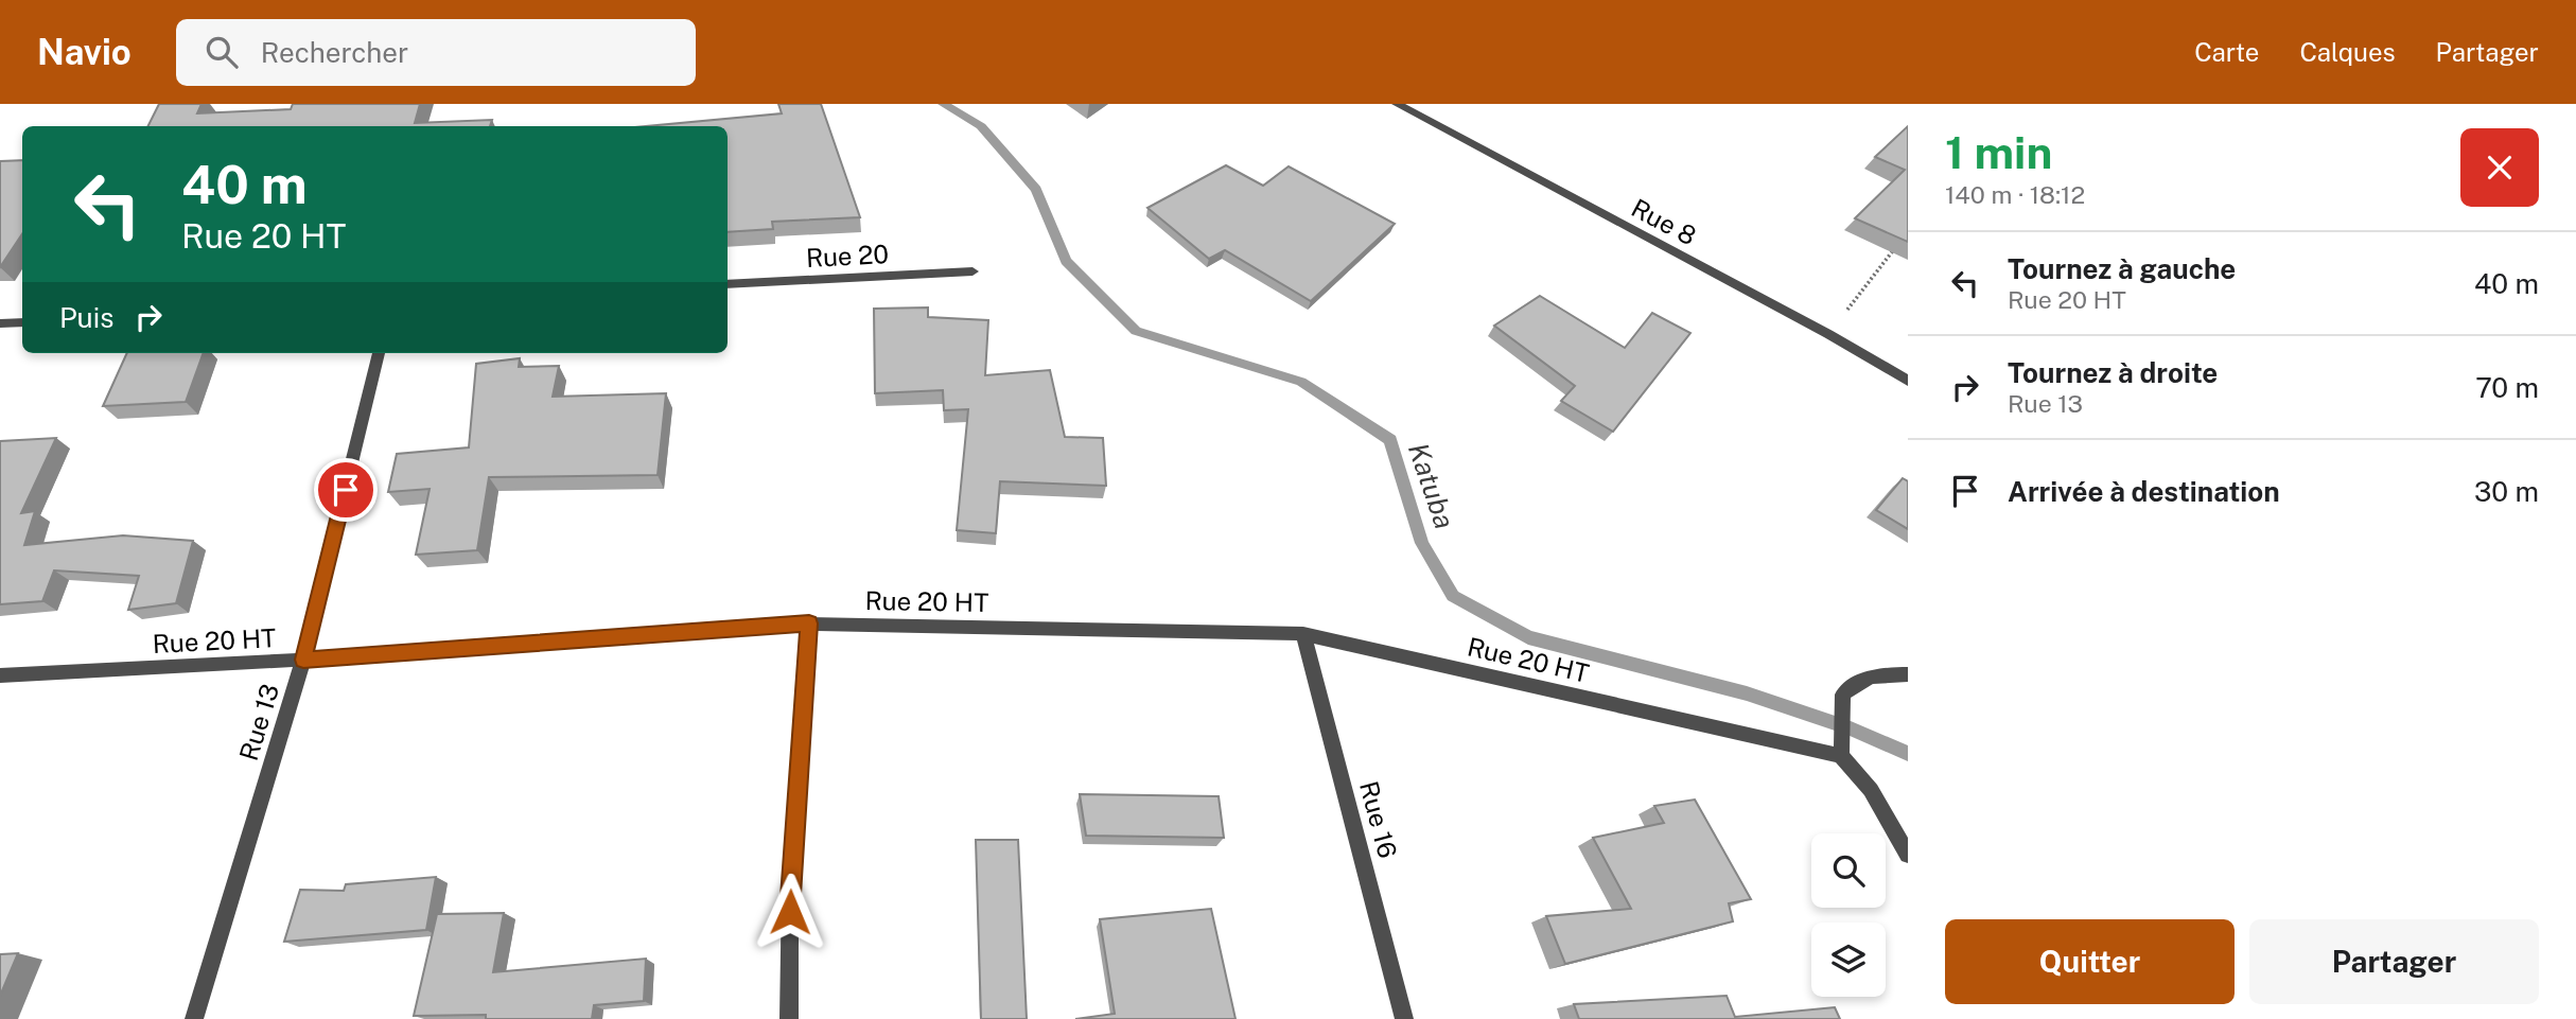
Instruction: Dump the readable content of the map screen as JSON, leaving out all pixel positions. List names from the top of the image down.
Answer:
{
  "streets": {
    "street": [
      "Rue 8",
      "Rue 20",
      "Rue 20 HT",
      "Rue 13",
      "Rue 16"
    ]
  },
  "crossings": [
    ["Rue 20 HT", "Rue 13"],
    ["Rue 20 HT", "Rue 16"]
  ],
  "water": ["Katuba"],
  "page": {
    "header": "Navio",
    "search": "Rechercher",
    "nav": ["Carte", "Calques", "Partager"],
    "heading": ["1 min", "140 m · 18:12"],
    "turn": ["40 m", "Rue 20 HT"],
    "list": [
      {
        "name": "Tournez à gauche",
        "note": "Rue 20 HT",
        "value": "40 m"
      },
      {
        "name": "Tournez à droite",
        "note": "Rue 13",
        "value": "70 m"
      },
      {
        "name": "Arrivée à destination",
        "value": "30 m"
      }
    ],
    "then": "Puis",
    "buttons": ["Quitter", "Partager"]
  }
}
